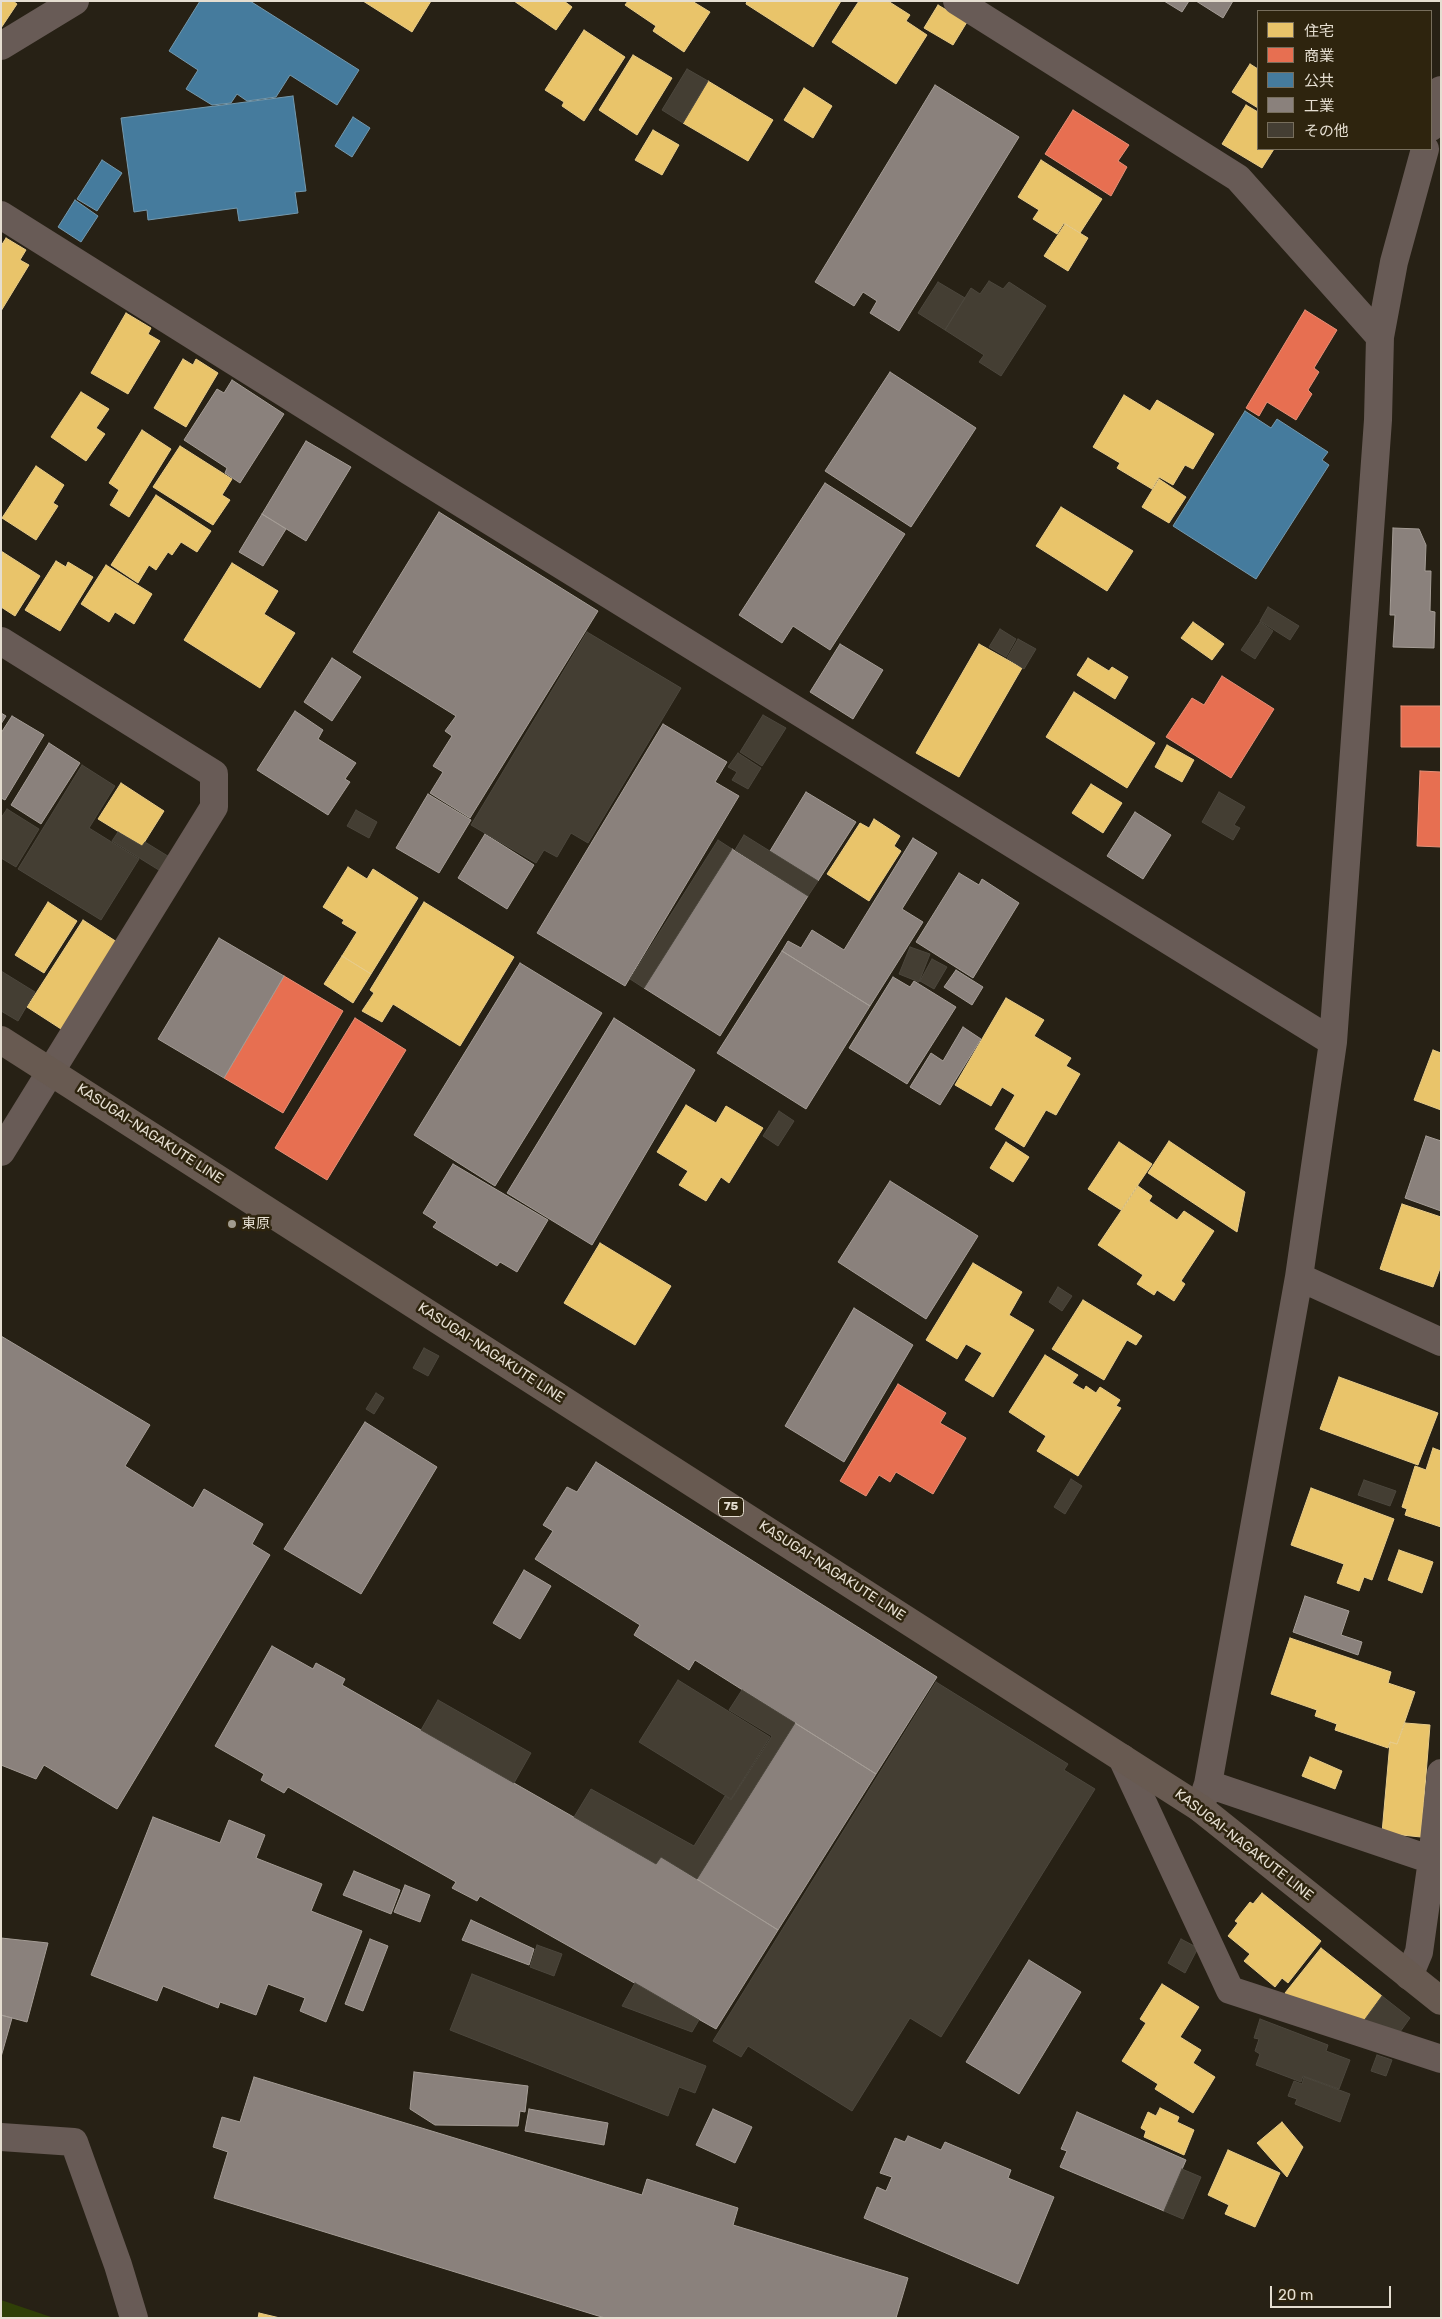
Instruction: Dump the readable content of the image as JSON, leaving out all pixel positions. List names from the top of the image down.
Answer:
{
  "streets": {
    "main road": ["KASUGAI-NAGAKUTE LINE", "75"]
  },
  "places": ["東原"],
  "legend": [
    "住宅",
    "商業",
    "公共",
    "工業",
    "その他"
  ],
  "scale_bar": "20 m"
}
